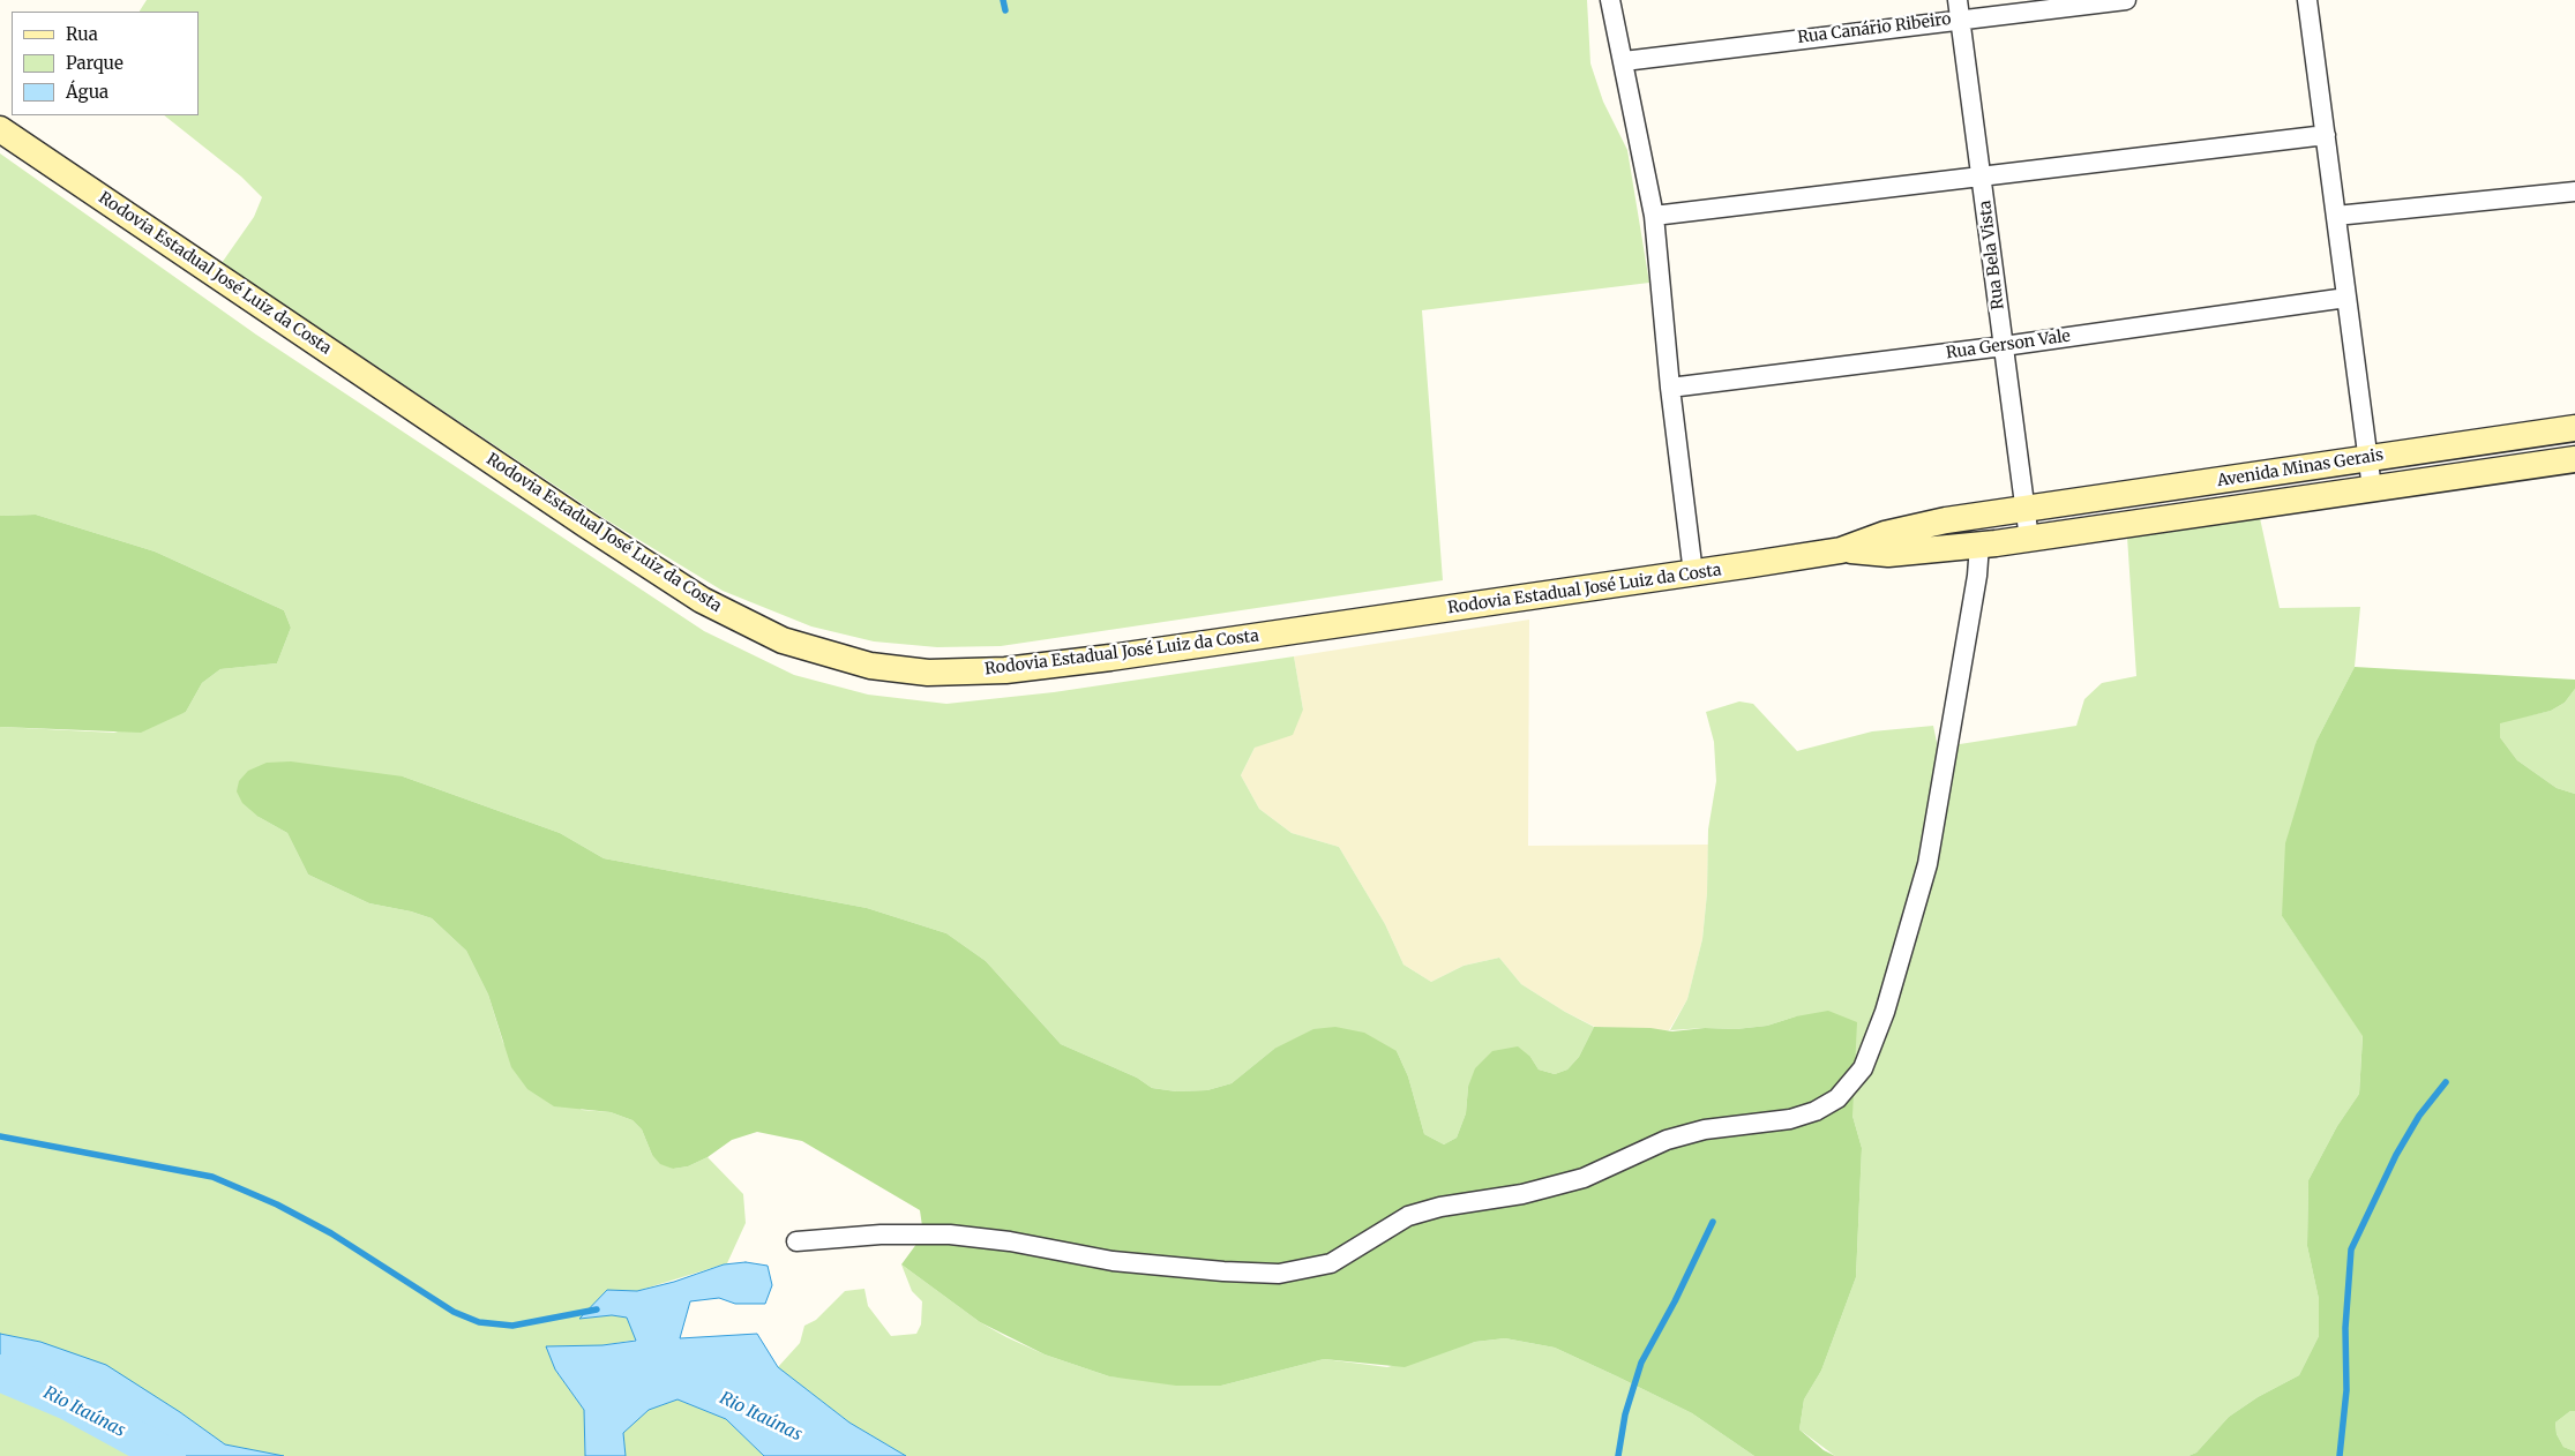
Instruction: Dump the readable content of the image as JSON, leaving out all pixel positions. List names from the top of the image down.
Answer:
{
  "streets": {
    "main road": ["Rodovia Estadual José Luiz da Costa", "Avenida Minas Gerais"],
    "street": ["Rua Canário Ribeiro", "Rua Bela Vista", "Rua Gerson Vale"]
  },
  "crossings": [
    ["Rua Canário Ribeiro", "Rua Bela Vista"],
    ["Rua Bela Vista", "Rua Gerson Vale"],
    ["Rua Bela Vista", "Avenida Minas Gerais"],
    ["Rodovia Estadual José Luiz da Costa", "Avenida Minas Gerais"]
  ],
  "water": ["Rio Itaúnas"],
  "legend": ["Rua", "Parque", "Água"]
}
